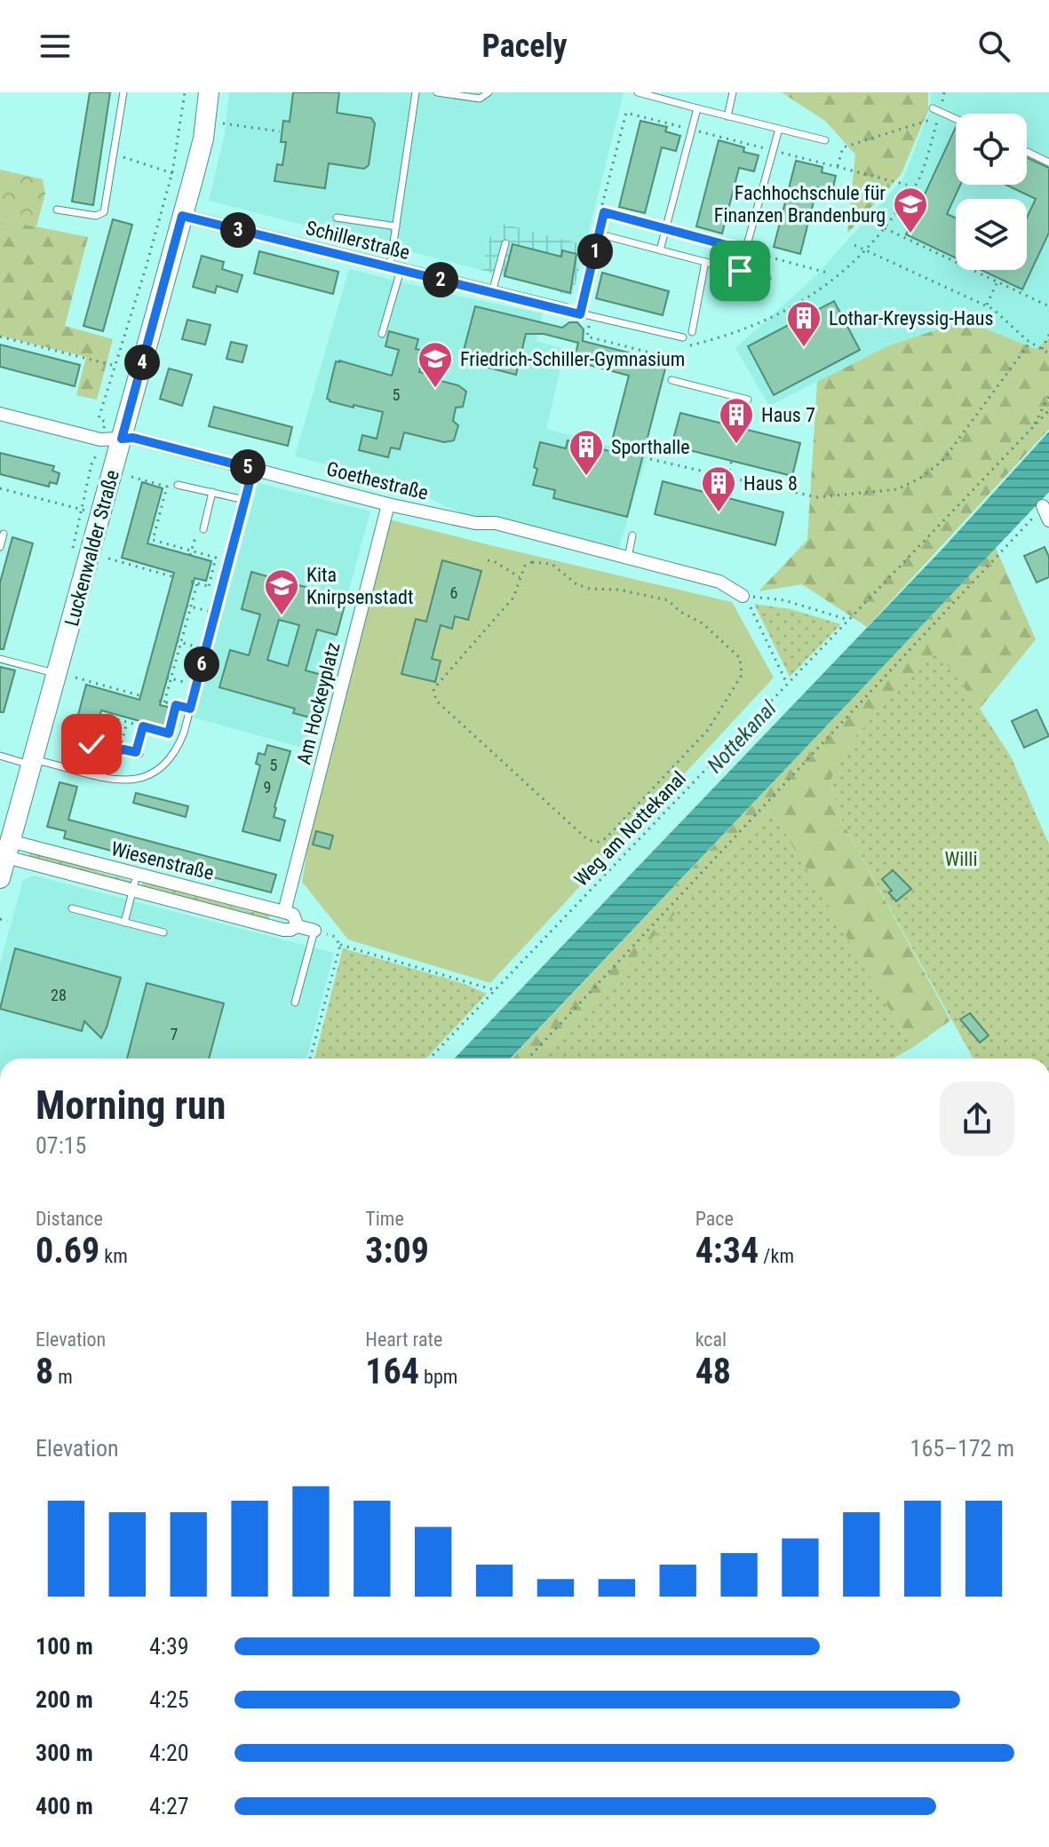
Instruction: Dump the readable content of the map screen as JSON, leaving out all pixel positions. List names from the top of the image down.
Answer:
{
  "streets": {
    "main road": ["Luckenwalder Straße"],
    "street": [
      "Schillerstraße",
      "Goethestraße",
      "Am Hockeyplatz",
      "Wiesenstraße"
    ],
    "path": ["Weg am Nottekanal"]
  },
  "crossings": [
    ["Schillerstraße", "Luckenwalder Straße"],
    ["Goethestraße", "Luckenwalder Straße"],
    ["Goethestraße", "Am Hockeyplatz"],
    ["Luckenwalder Straße", "Wiesenstraße"],
    ["Am Hockeyplatz", "Wiesenstraße"]
  ],
  "water": ["Nottekanal"],
  "parks": ["Willi"],
  "places": {
    "school or university": ["Fachhochschule für Finanzen Brandenburg", "Friedrich-Schiller-Gymnasium", "Kita Knirpsenstadt"],
    "building": [
      "Lothar-Kreyssig-Haus",
      "Haus 7",
      "Sporthalle",
      "Haus 8"
    ]
  },
  "house_numbers": [
    "5",
    "6",
    "5",
    "9",
    "28",
    "7"
  ],
  "page": {
    "header": "Pacely",
    "pins": [
      "3",
      "1",
      "2",
      "4",
      "5",
      "6"
    ],
    "heading": ["Morning run", "07:15"],
    "stats": [
      ["Distance", "0.69 km"],
      ["Time", "3:09"],
      ["Pace", "4:34 /km"],
      ["Elevation", "8 m"],
      ["Heart rate", "164 bpm"],
      ["kcal", "48"]
    ],
    "chart": ["Elevation", "165–172 m"],
    "list": [
      {
        "name": "100 m",
        "note": "4:39"
      },
      {
        "name": "200 m",
        "note": "4:25"
      },
      {
        "name": "300 m",
        "note": "4:20"
      },
      {
        "name": "400 m",
        "note": "4:27"
      }
    ]
  }
}
